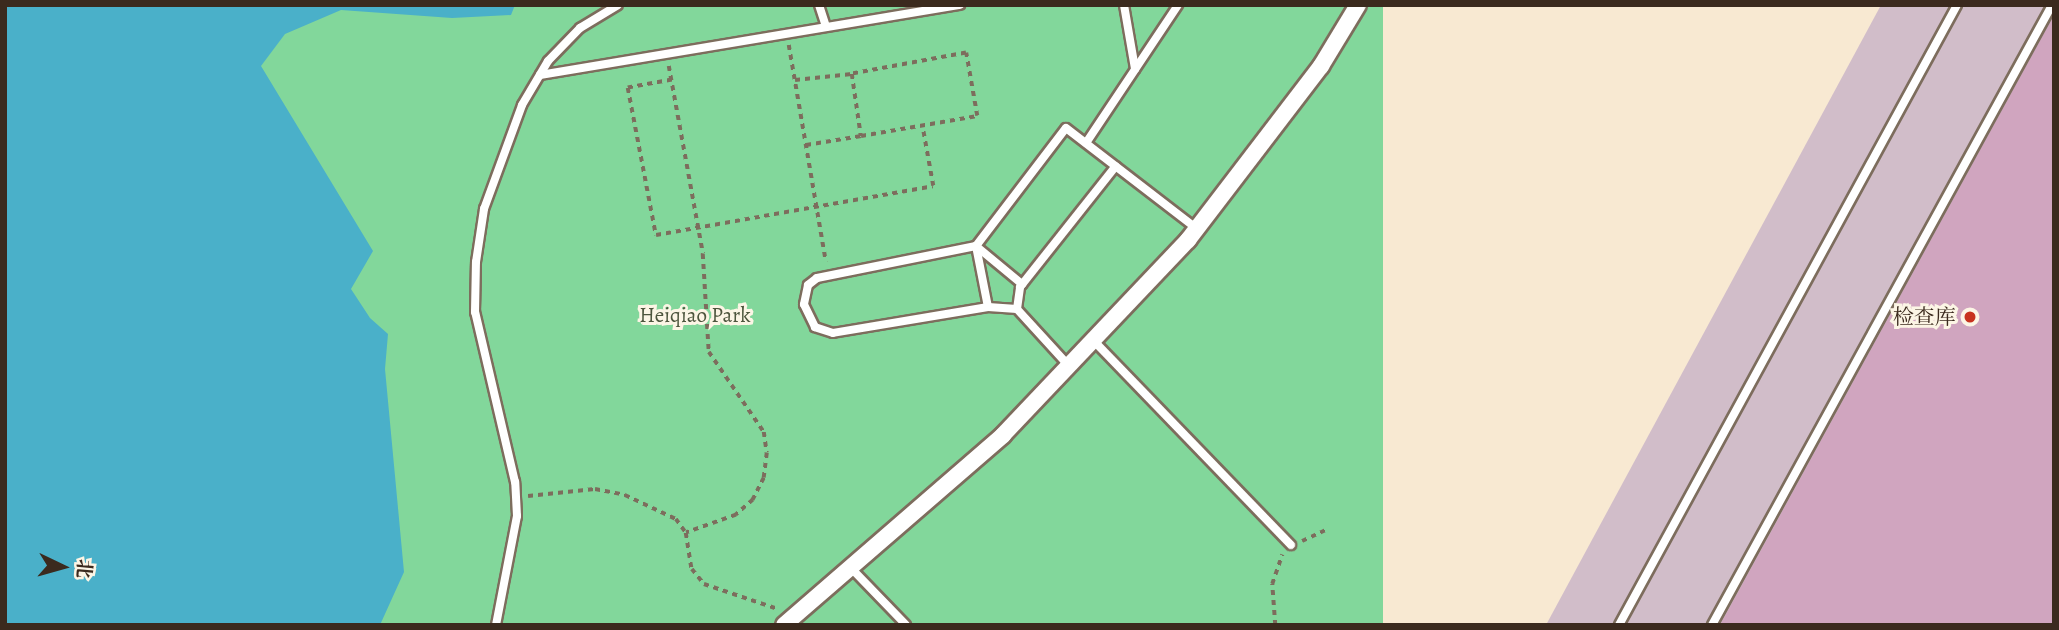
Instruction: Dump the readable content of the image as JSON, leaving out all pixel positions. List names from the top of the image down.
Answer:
{
  "parks": ["Heiqiao Park"],
  "places": ["检查库"],
  "north": "right"
}
